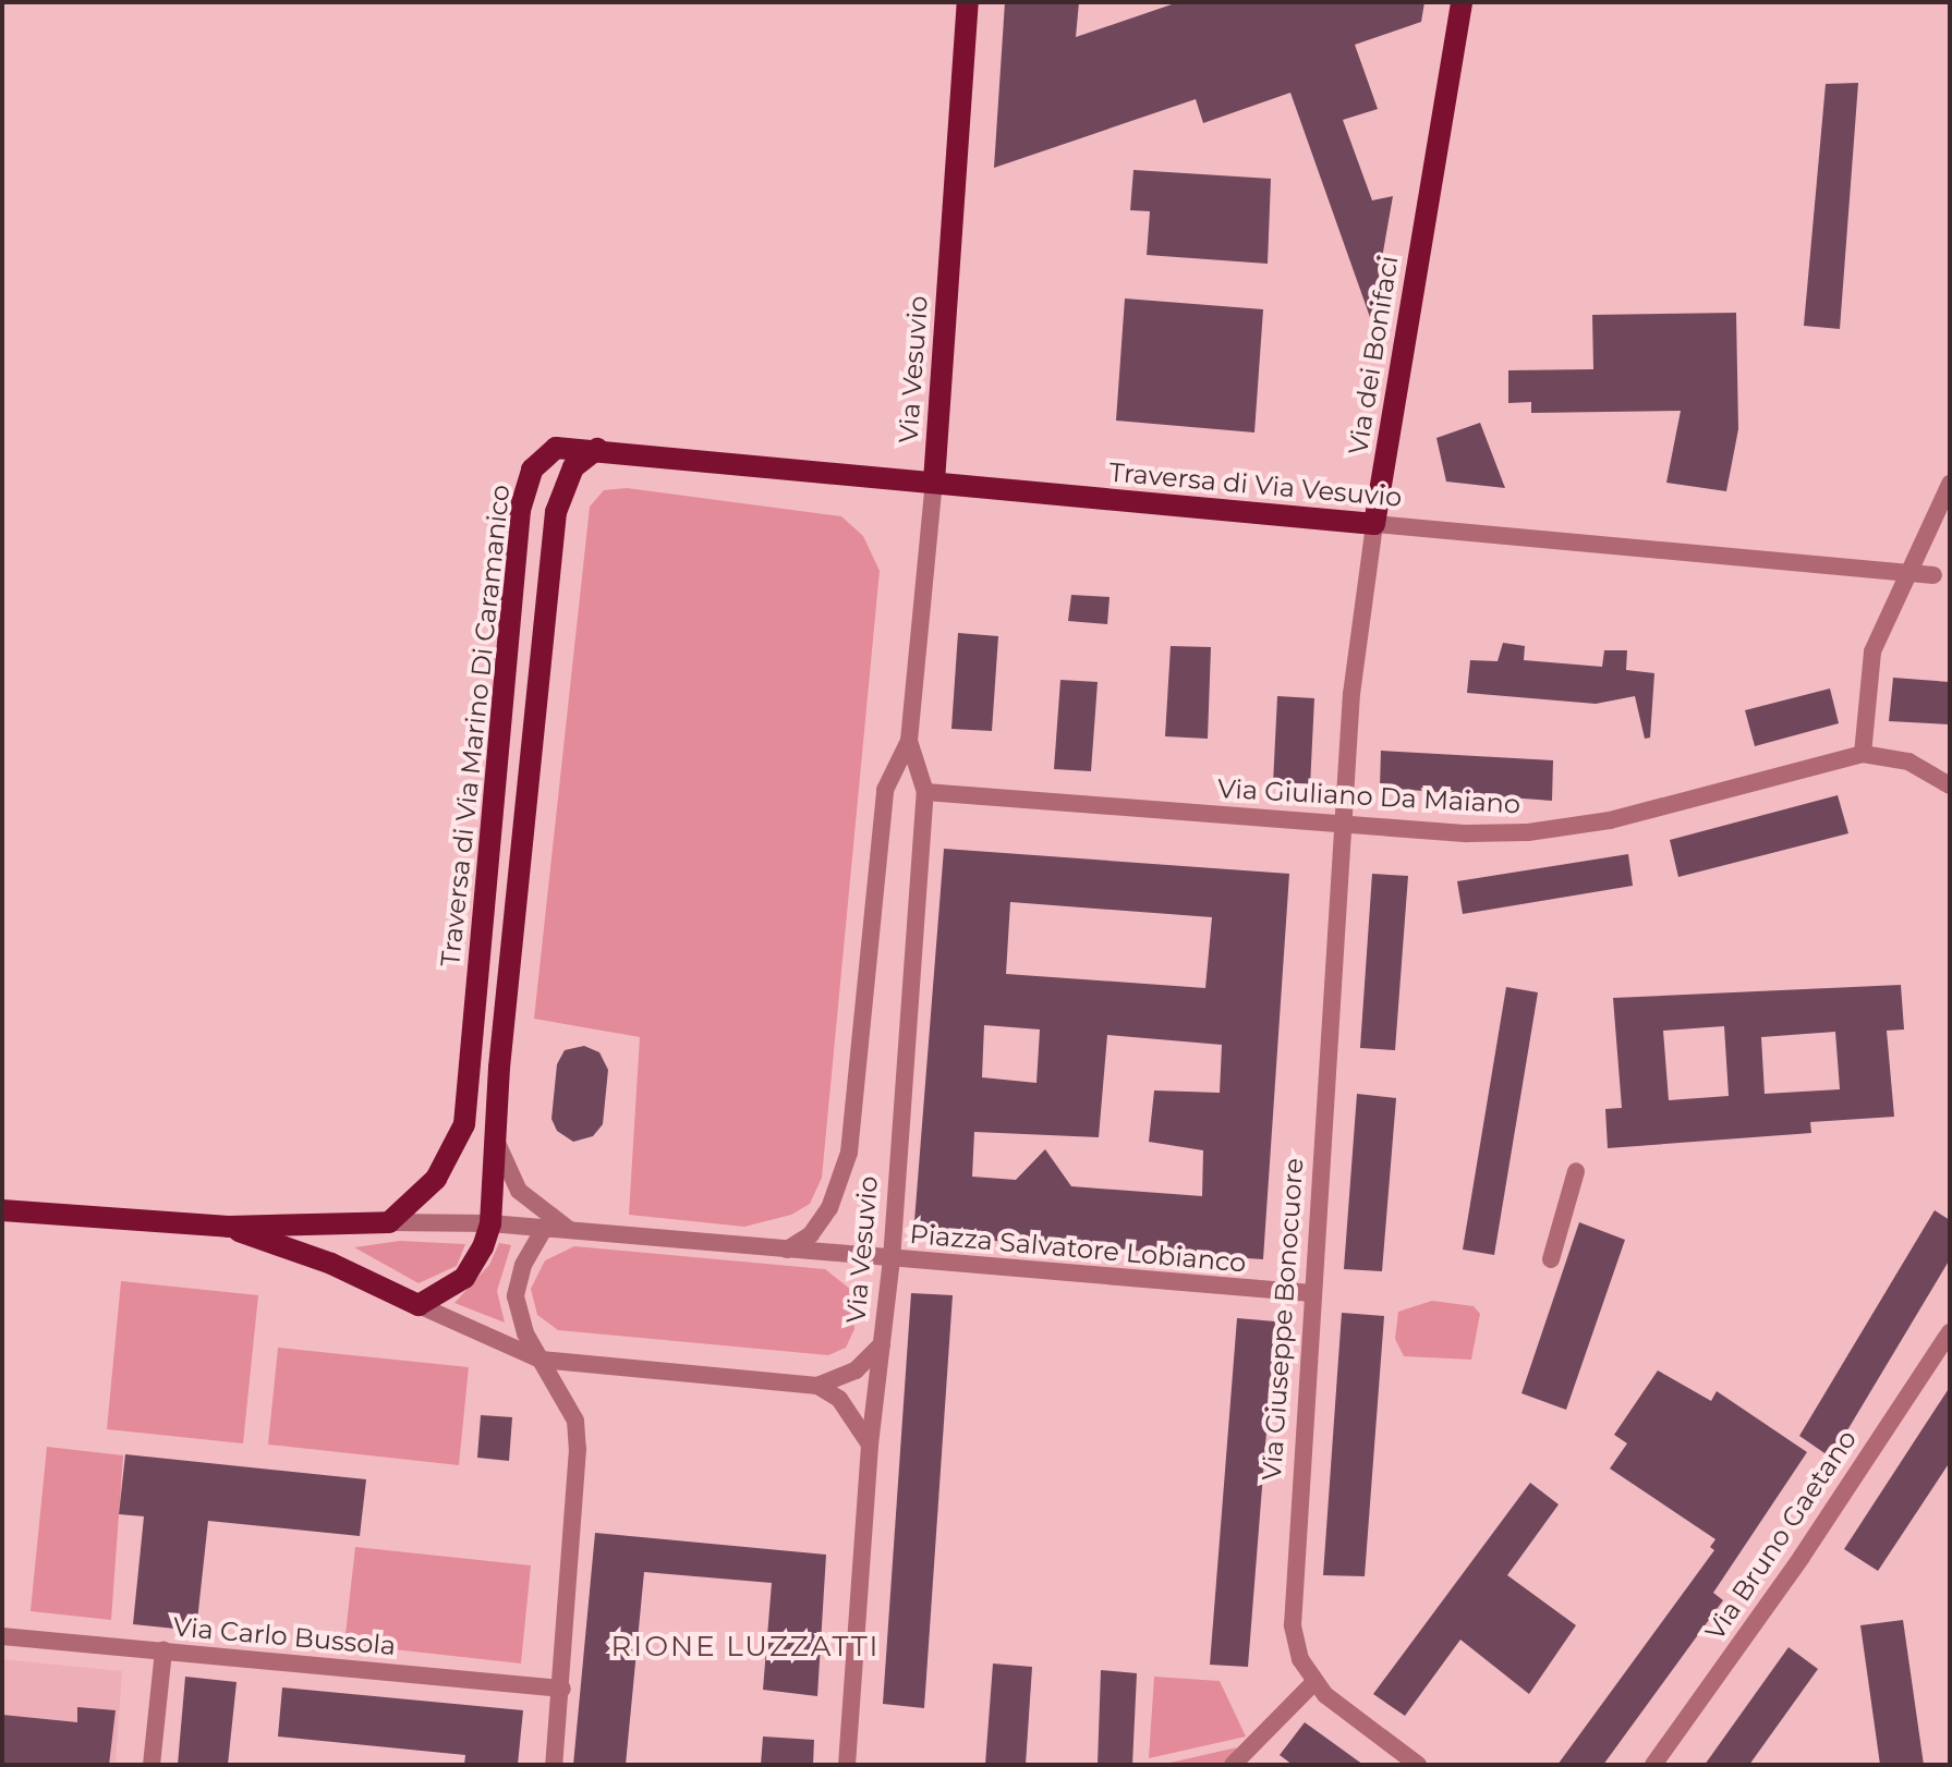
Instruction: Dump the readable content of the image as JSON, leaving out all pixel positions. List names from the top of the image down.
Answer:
{
  "streets": {
    "main road": [
      "Via dei Bonifaci",
      "Via Vesuvio",
      "Traversa di Via Vesuvio",
      "Traversa di Via Marino Di Caramanico"
    ],
    "street": [
      "Via Giuliano Da Maiano",
      "Piazza Salvatore Lobianco",
      "Via Giuseppe Bonocuore",
      "Via Bruno Gaetano",
      "Via Carlo Bussola"
    ]
  },
  "crossings": [
    ["Via dei Bonifaci", "Traversa di Via Vesuvio"],
    ["Via dei Bonifaci", "Via Giuliano Da Maiano"],
    ["Via dei Bonifaci", "Via Giuseppe Bonocuore"],
    ["Via Vesuvio", "Traversa di Via Vesuvio"],
    ["Via Vesuvio", "Via Giuliano Da Maiano"],
    ["Via Vesuvio", "Piazza Salvatore Lobianco"],
    ["Traversa di Via Vesuvio", "Traversa di Via Marino Di Caramanico"],
    ["Traversa di Via Marino Di Caramanico", "Piazza Salvatore Lobianco"],
    ["Via Giuliano Da Maiano", "Via Giuseppe Bonocuore"],
    ["Piazza Salvatore Lobianco", "Via Giuseppe Bonocuore"]
  ],
  "districts": ["RIONE LUZZATTI"]
}
